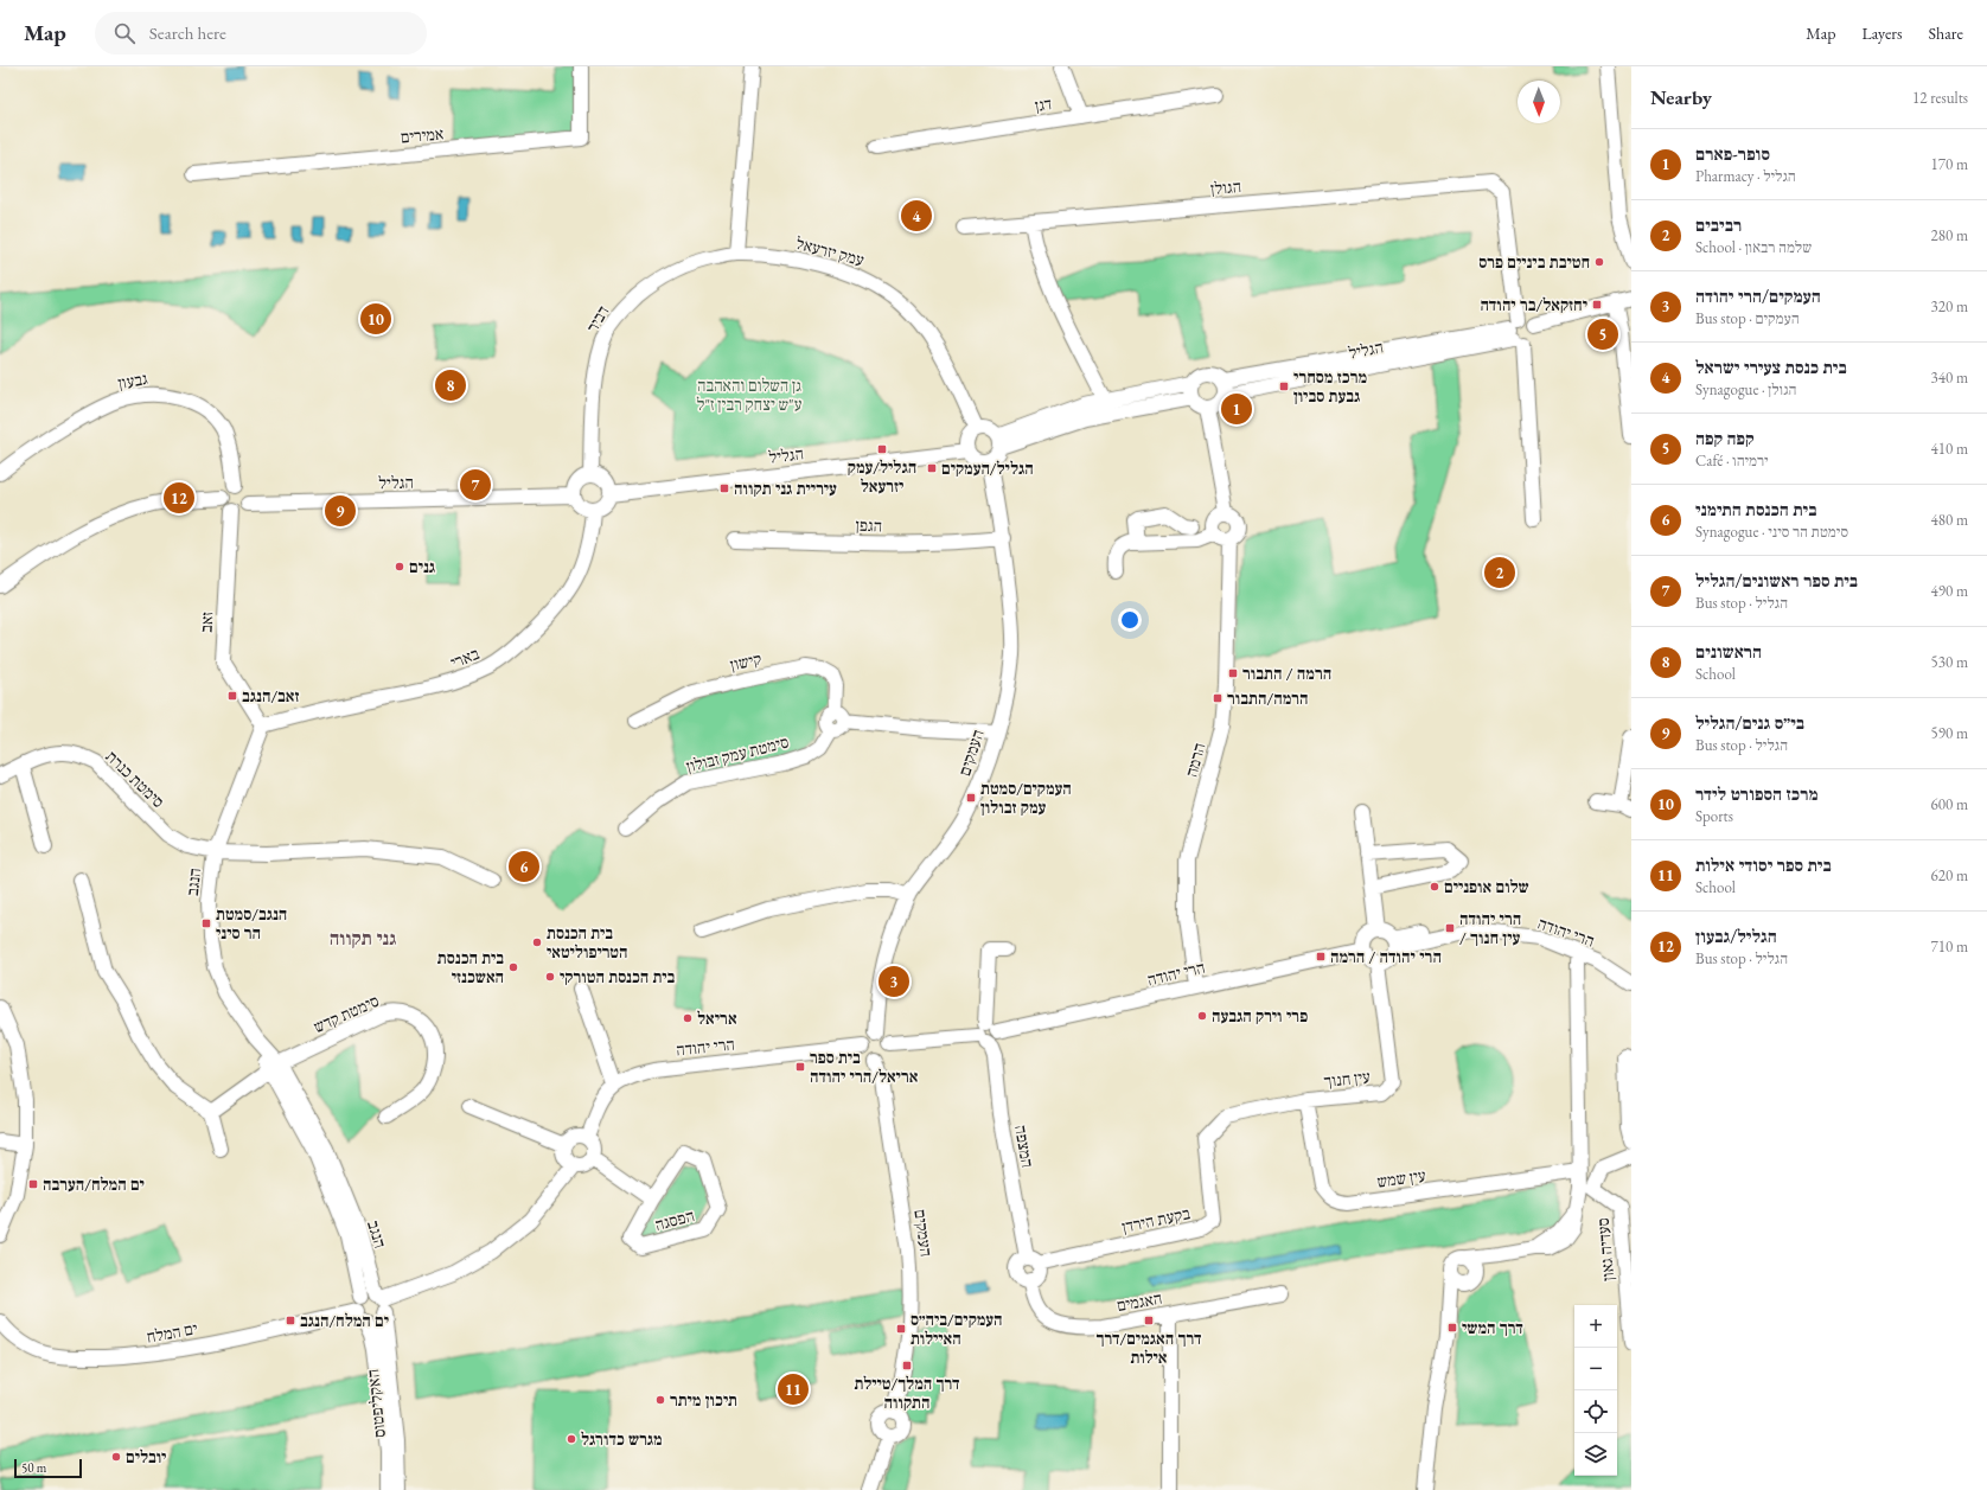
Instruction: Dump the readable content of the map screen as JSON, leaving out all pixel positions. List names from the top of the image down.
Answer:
{
  "streets": {
    "street": [
      "דגן",
      "אמירים",
      "הגולן",
      "עמק יזרעאל",
      "דביר",
      "הגליל",
      "גבעון",
      "הגפן",
      "זאב",
      "בארי",
      "קישון",
      "העמקים",
      "סימטת עמק זבולון",
      "הרמה",
      "סימטת כנרת",
      "הנגב",
      "הרי יהודה",
      "סימטת קדש",
      "עין חנוך",
      "המצפה",
      "עין שמש",
      "הפסגה",
      "בקעת הירדן",
      "סעדיה גאון",
      "האגמים",
      "ים המלח",
      "האקליפטוס"
    ]
  },
  "crossings": [
    ["הגולן", "הגליל"],
    ["עמק יזרעאל", "דביר"],
    ["עמק יזרעאל", "הגליל"],
    ["עמק יזרעאל", "העמקים"],
    ["דביר", "הגליל"],
    ["דביר", "בארי"],
    ["הגליל", "גבעון"],
    ["הגליל", "זאב"],
    ["הגליל", "בארי"],
    ["הגליל", "העמקים"],
    ["גבעון", "זאב"],
    ["הגפן", "העמקים"],
    ["זאב", "בארי"],
    ["זאב", "הנגב"],
    ["בארי", "הנגב"],
    ["קישון", "סימטת עמק זבולון"],
    ["העמקים", "הרי יהודה"],
    ["הרמה", "הרי יהודה"],
    ["סימטת כנרת", "הנגב"],
    ["הנגב", "סימטת קדש"],
    ["הנגב", "ים המלח"],
    ["הנגב", "האקליפטוס"],
    ["הרי יהודה", "עין חנוך"],
    ["הרי יהודה", "המצפה"],
    ["הרי יהודה", "הפסגה"],
    ["עין חנוך", "עין שמש"],
    ["עין חנוך", "בקעת הירדן"],
    ["המצפה", "בקעת הירדן"],
    ["המצפה", "האגמים"],
    ["בקעת הירדן", "האגמים"],
    ["ים המלח", "האקליפטוס"]
  ],
  "districts": ["גני תקווה"],
  "parks": ["גן השלום והאהבה ע\"ש יצחק רבין ז\"ל"],
  "places": {
    "other": [
      "חטיבת ביניים פרס",
      "גנים",
      "שלום אופניים",
      "בית הכנסת הטריפוליטאי",
      "בית הכנסת האשכנזי",
      "בית הכנסת הטורקי",
      "פרי וירק הגבעה",
      "אריאל",
      "תיכון מיתר",
      "מגרש כדורגל",
      "יובלים"
    ],
    "transit": [
      "יחזקאל/בר יהודה",
      "מרכז מסחרי גבעת סביון",
      "הגליל/עמק יזרעאל",
      "הגליל/העמקים",
      "עיריית גני תקווה",
      "הרמה / התבור",
      "זאב/הנגב",
      "הרמה/התבור",
      "העמקים/סמטת עמק זבולון",
      "הנגב/סמטת הר סיני",
      "הרי יהודה / עין חנוך",
      "הרי יהודה / הרמה",
      "בית ספר אריאל/הרי יהודה",
      "ים המלח/הערבה",
      "ים המלח/הנגב",
      "דרך האגמים/דרך אילות",
      "דרך המשי",
      "העמקים/ביה״ס האיילות",
      "דרך המלך/טיילת התקווה"
    ]
  },
  "scale_bar": "50 m",
  "north": "bottom",
  "page": {
    "header": "Map",
    "search": "Search here",
    "nav": ["Map", "Layers", "Share"],
    "heading": ["Nearby", "12 results"],
    "list": [
      {
        "mark": "1",
        "name": "סופר-פארם",
        "note": "Pharmacy · הגליל",
        "value": "170 m"
      },
      {
        "mark": "2",
        "name": "רביבים",
        "note": "School · שלמה רבאון",
        "value": "280 m"
      },
      {
        "mark": "3",
        "name": "העמקים/הרי יהודה",
        "note": "Bus stop · העמקים",
        "value": "320 m"
      },
      {
        "mark": "4",
        "name": "בית כנסת צעירי ישראל",
        "note": "Synagogue · הגולן",
        "value": "340 m"
      },
      {
        "mark": "5",
        "name": "קפה קפה",
        "note": "Café · ירמיהו",
        "value": "410 m"
      },
      {
        "mark": "6",
        "name": "בית הכנסת התימני",
        "note": "Synagogue · סימטת הר סיני",
        "value": "480 m"
      },
      {
        "mark": "7",
        "name": "בית ספר ראשונים/הגליל",
        "note": "Bus stop · הגליל",
        "value": "490 m"
      },
      {
        "mark": "8",
        "name": "הראשונים",
        "note": "School",
        "value": "530 m"
      },
      {
        "mark": "9",
        "name": "בי״ס גנים/הגליל",
        "note": "Bus stop · הגליל",
        "value": "590 m"
      },
      {
        "mark": "10",
        "name": "מרכז הספורט לידר",
        "note": "Sports",
        "value": "600 m"
      },
      {
        "mark": "11",
        "name": "בית ספר יסודי אילות",
        "note": "School",
        "value": "620 m"
      },
      {
        "mark": "12",
        "name": "הגליל/גבעון",
        "note": "Bus stop · הגליל",
        "value": "710 m"
      }
    ],
    "pins": [
      "4",
      "10",
      "5",
      "8",
      "1",
      "7",
      "12",
      "9",
      "2",
      "6",
      "3",
      "11"
    ],
    "map_buttons": ["+", "−"],
    "scale": "50 m"
  }
}
